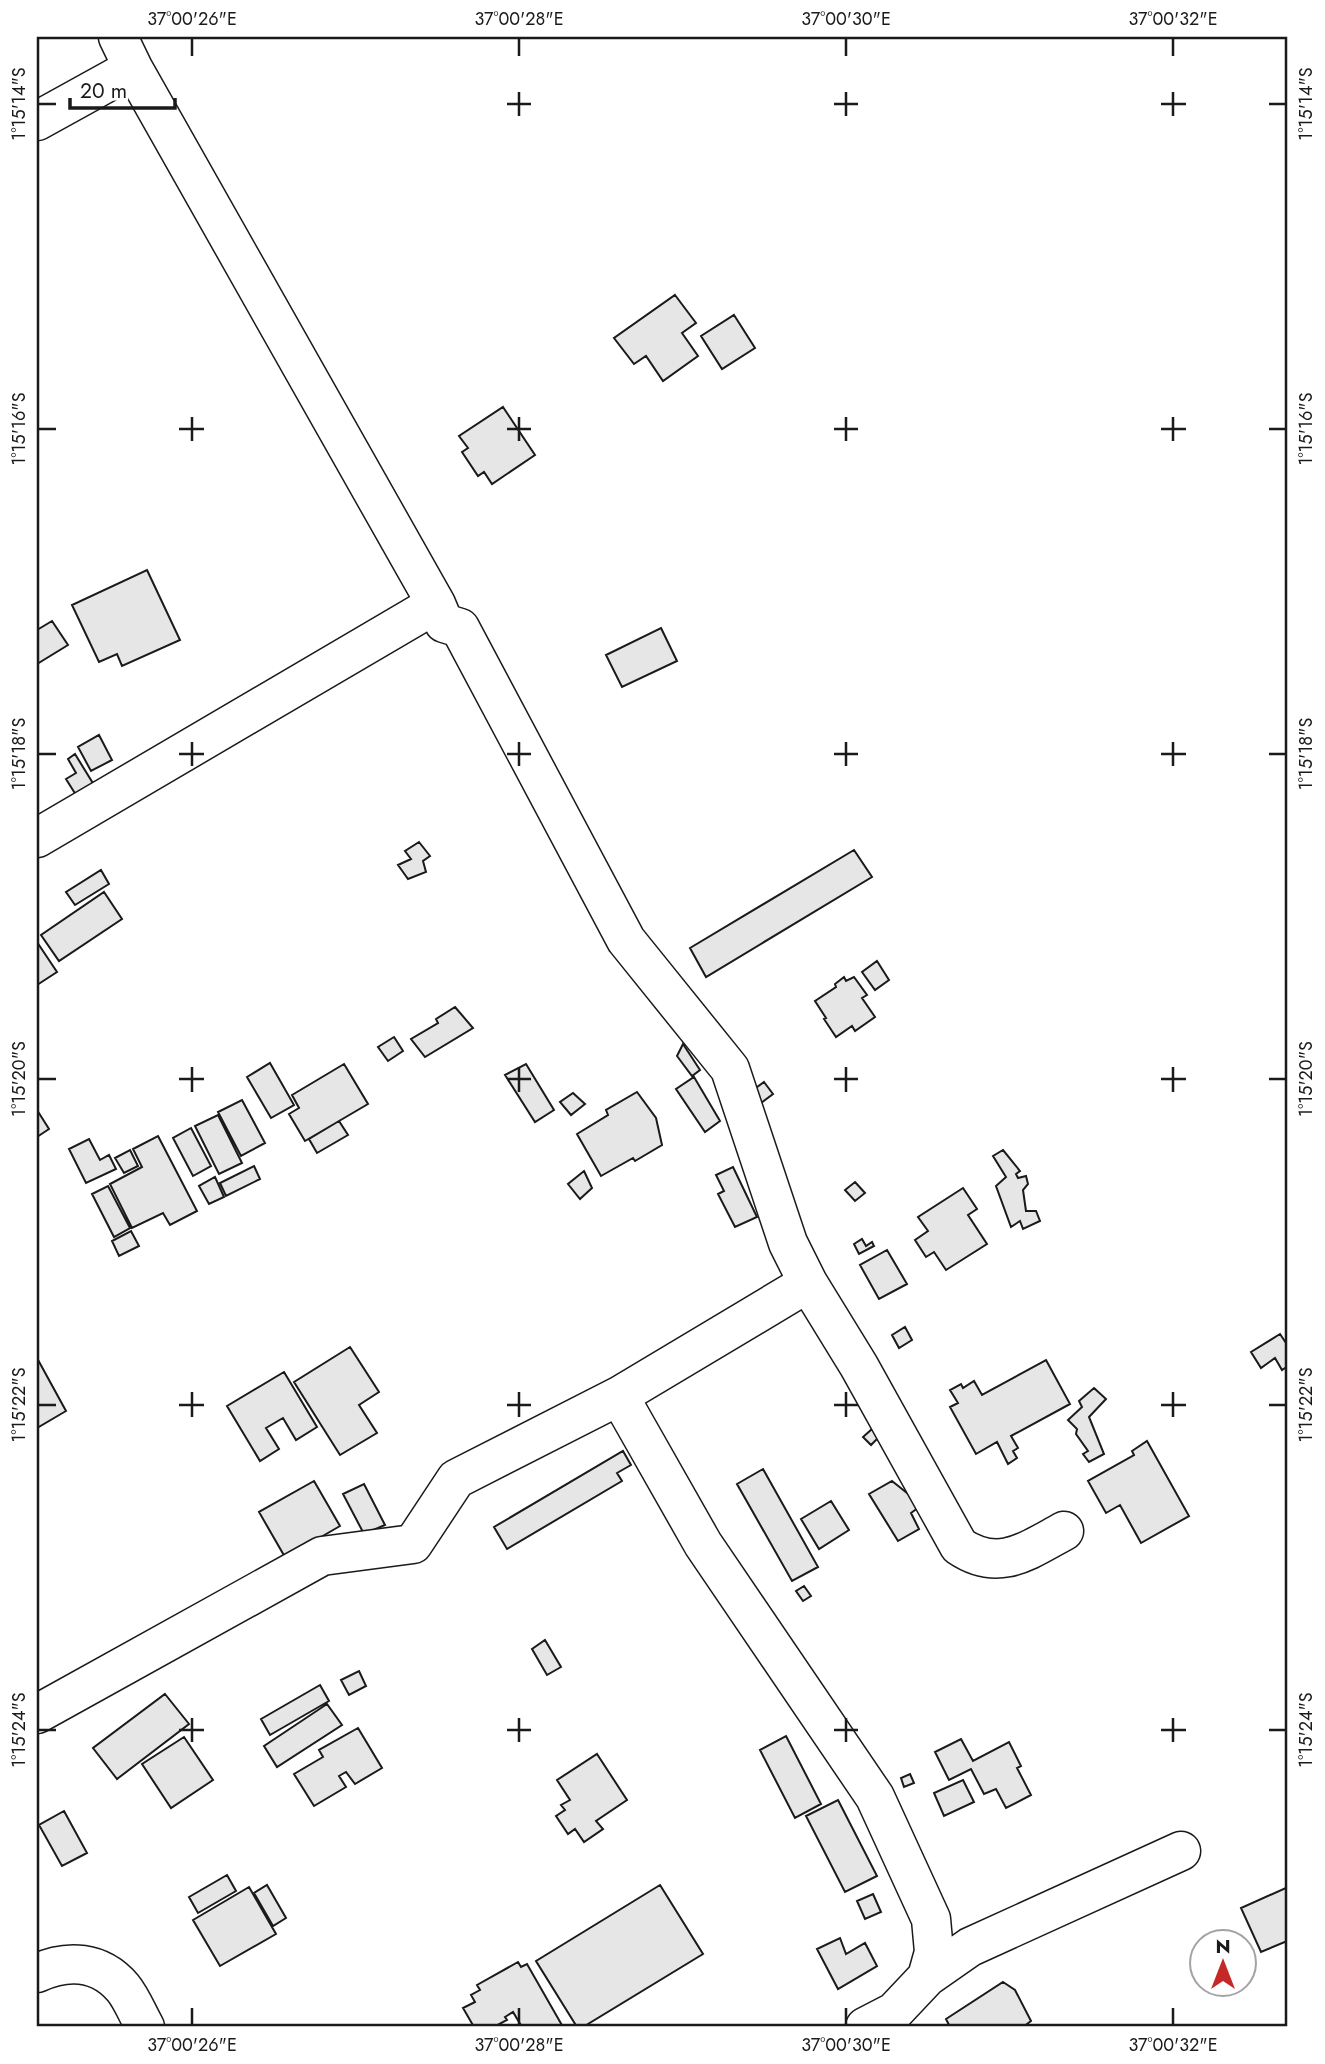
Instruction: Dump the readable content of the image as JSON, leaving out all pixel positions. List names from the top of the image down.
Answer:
{
  "scale_bar": "20 m",
  "north": "top",
  "coordinates": [
    "37°00'26\"E",
    "37°00'28\"E",
    "37°00'30\"E",
    "37°00'32\"E",
    "1°15'14\"S",
    "1°15'16\"S",
    "1°15'18\"S",
    "1°15'20\"S",
    "1°15'22\"S",
    "1°15'24\"S"
  ]
}
